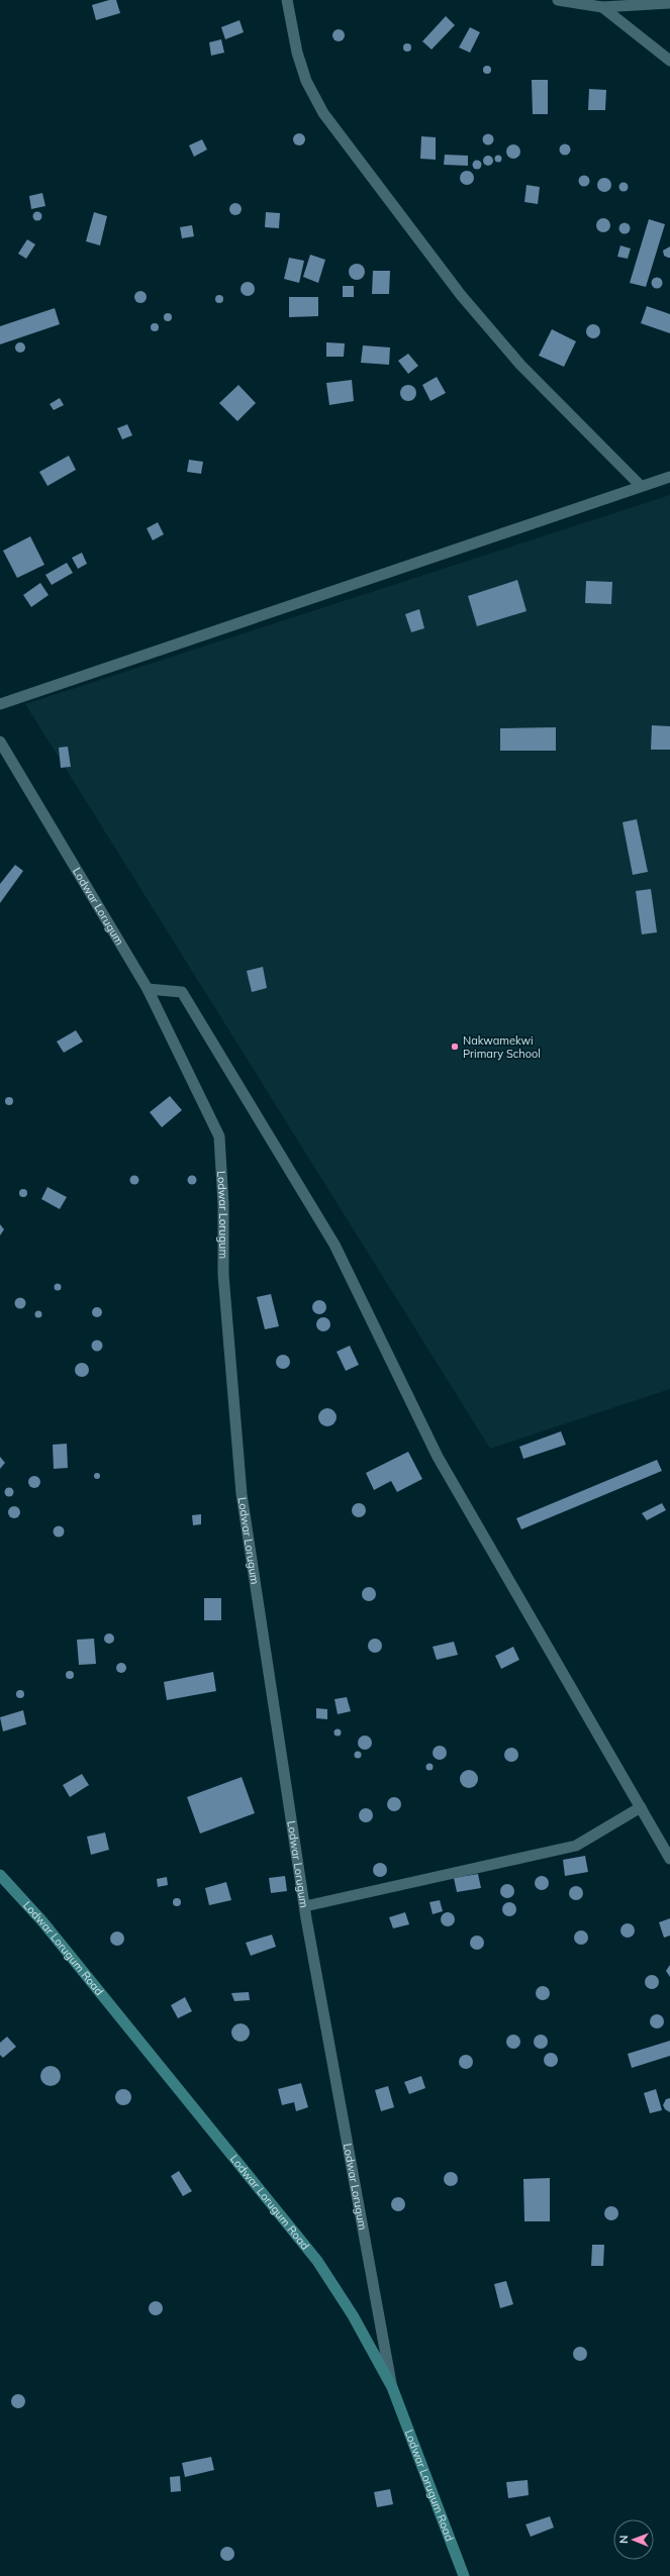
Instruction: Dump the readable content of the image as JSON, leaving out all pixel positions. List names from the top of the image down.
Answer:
{
  "streets": {
    "main road": ["Lodwar Lorugum Road"],
    "street": ["Lodwar Lorugum"]
  },
  "crossings": [
    ["Lodwar Lorugum", "Lodwar Lorugum Road"]
  ],
  "places": ["Nakwamekwi Primary School"],
  "north": "left"
}
